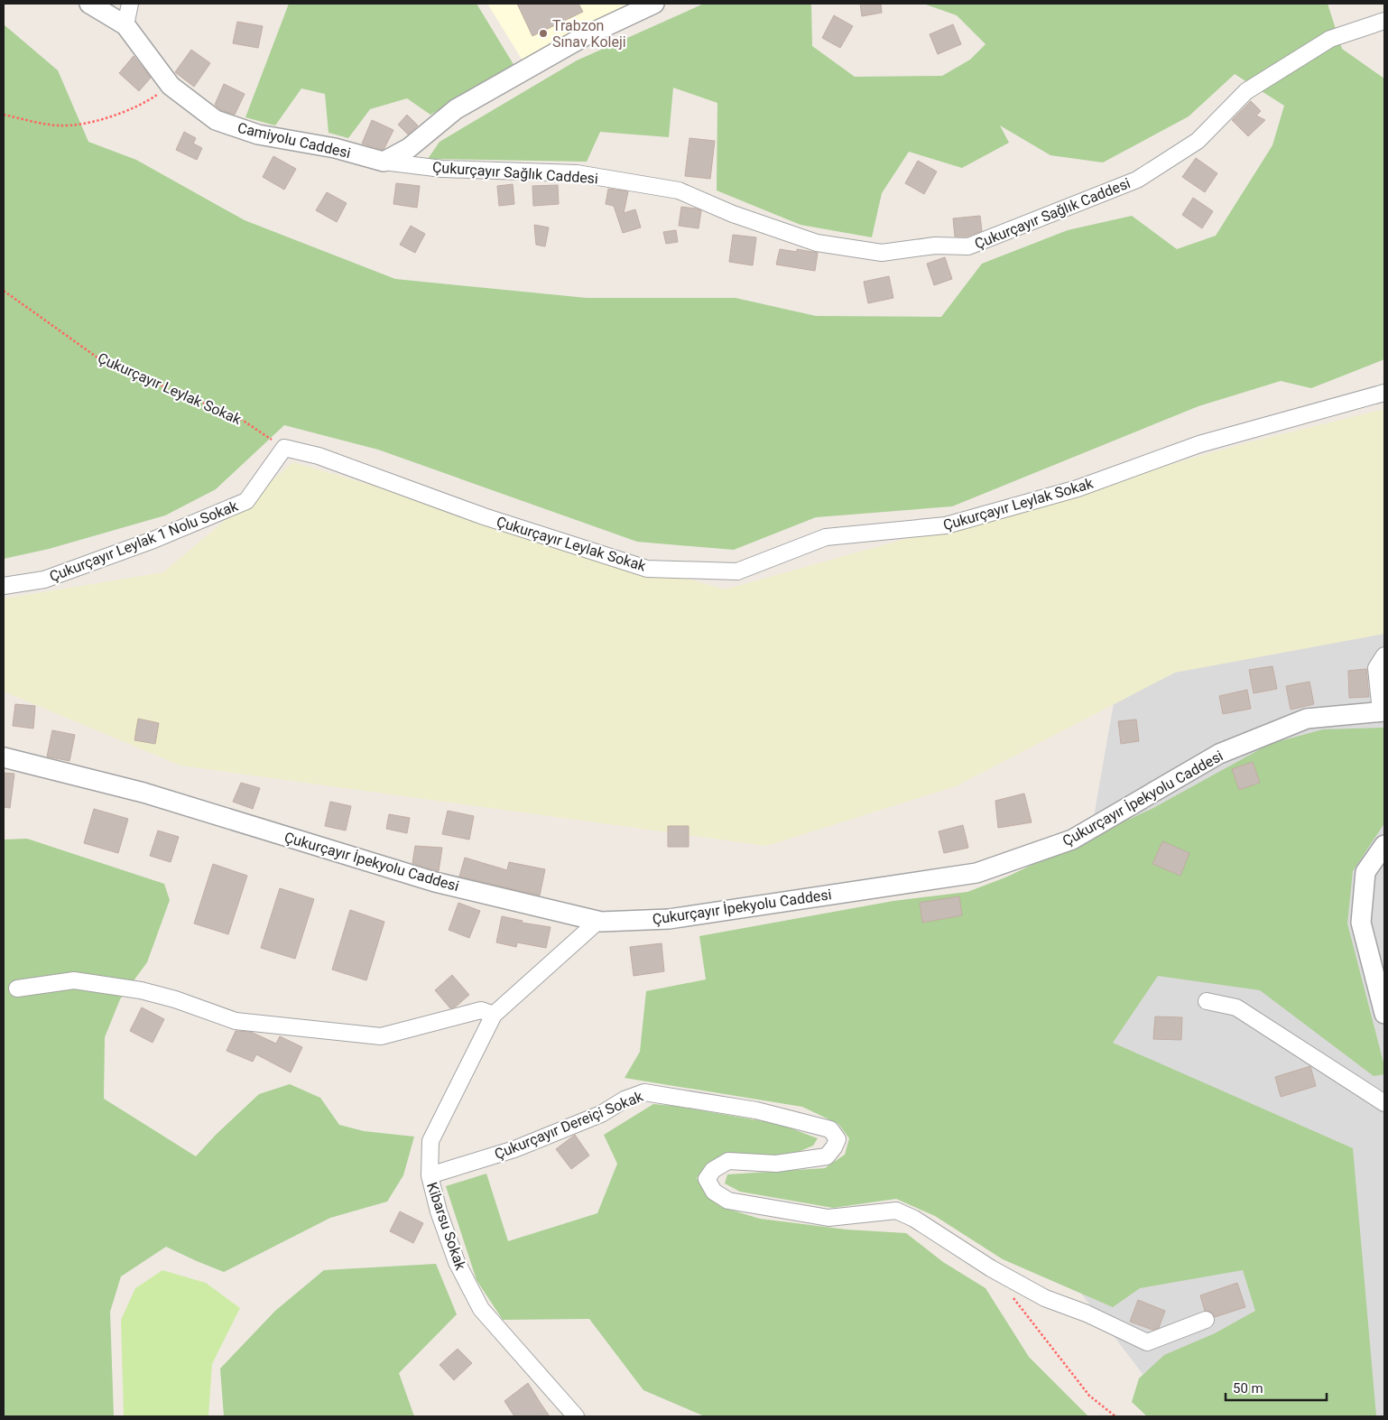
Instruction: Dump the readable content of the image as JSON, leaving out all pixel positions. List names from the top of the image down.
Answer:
{
  "streets": {
    "street": [
      "Camiyolu Caddesi",
      "Çukurçayır Sağlık Caddesi",
      "Çukurçayır Leylak Sokak",
      "Çukurçayır Leylak 1 Nolu Sokak",
      "Çukurçayır İpekyolu Caddesi",
      "Çukurçayır Dereiçi Sokak",
      "Kibarsu Sokak"
    ]
  },
  "crossings": [
    ["Camiyolu Caddesi", "Çukurçayır Sağlık Caddesi"],
    ["Çukurçayır Leylak Sokak", "Çukurçayır Leylak 1 Nolu Sokak"],
    ["Çukurçayır İpekyolu Caddesi", "Kibarsu Sokak"],
    ["Çukurçayır Dereiçi Sokak", "Kibarsu Sokak"]
  ],
  "places": ["Trabzon Sınav Koleji"],
  "scale_bar": "50 m"
}
